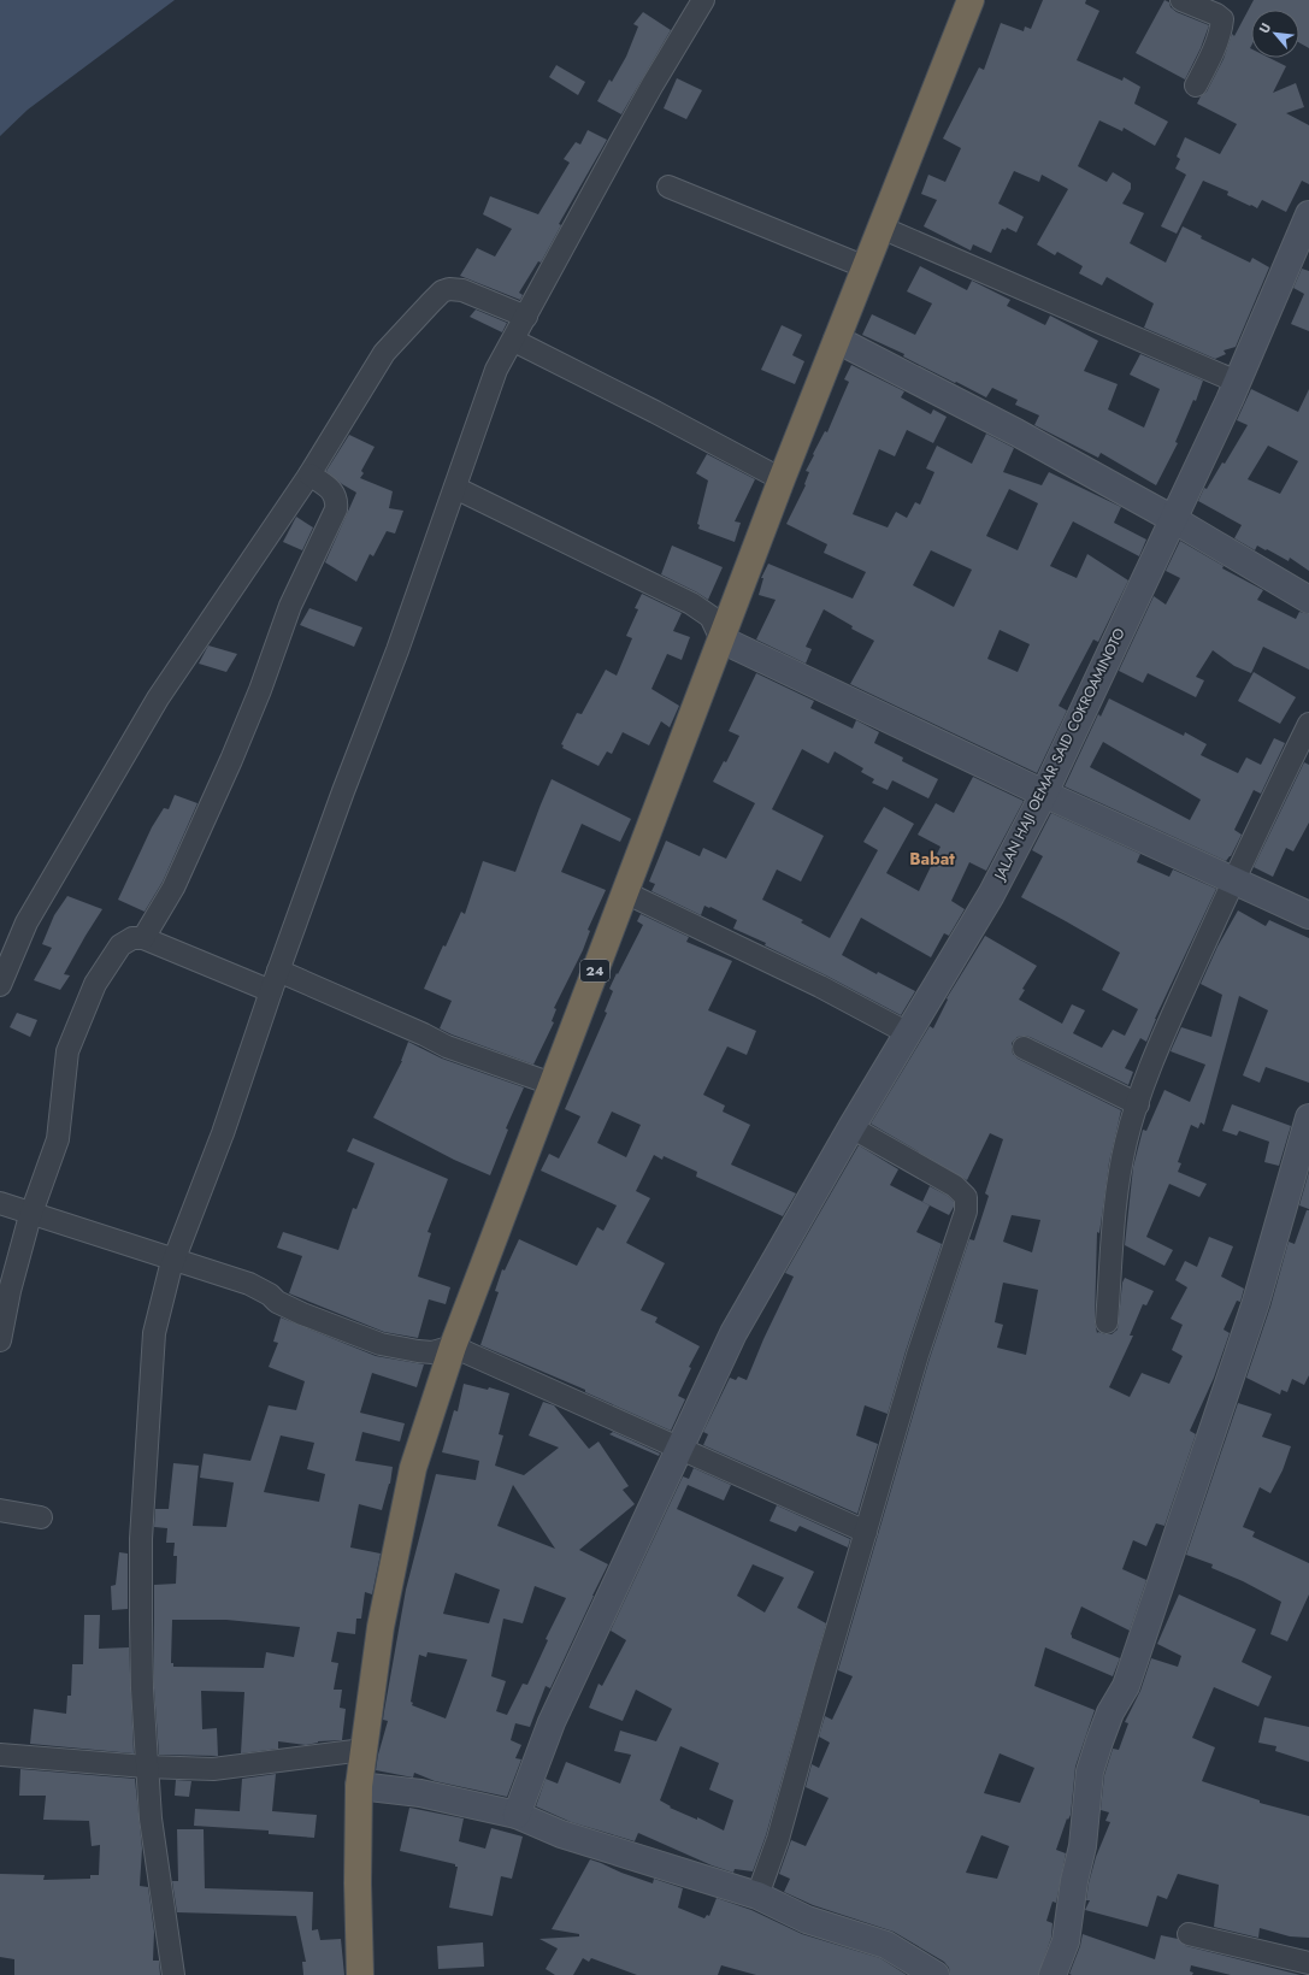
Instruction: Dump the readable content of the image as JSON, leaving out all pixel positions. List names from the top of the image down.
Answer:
{
  "streets": {
    "highway": ["24"],
    "street": ["JALAN HAJI OEMAR SAID COKROAMINOTO"]
  },
  "districts": ["Babat"],
  "north": "top left"
}
